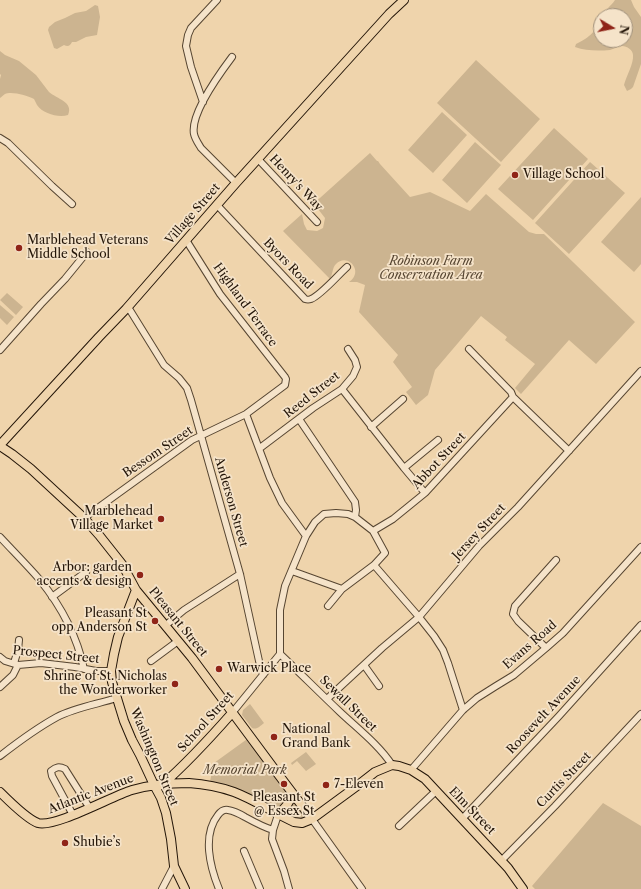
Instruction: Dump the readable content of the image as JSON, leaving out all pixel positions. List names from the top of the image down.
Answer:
{
  "streets": {
    "main road": [
      "Village Street",
      "Pleasant Street",
      "School Street",
      "Washington Street",
      "Atlantic Avenue",
      "Elm Street"
    ],
    "street": [
      "Henry's Way",
      "Byors Road",
      "Highland Terrace",
      "Reed Street",
      "Bessom Street",
      "Abbot Street",
      "Anderson Street",
      "Jersey Street",
      "Evans Road",
      "Prospect Street",
      "Sewall Street",
      "Roosevelt Avenue",
      "Curtis Street"
    ]
  },
  "crossings": [
    ["Henry's Way", "Village Street"],
    ["Village Street", "Byors Road"],
    ["Village Street", "Highland Terrace"],
    ["Village Street", "Anderson Street"],
    ["Village Street", "Pleasant Street"],
    ["Highland Terrace", "Bessom Street"],
    ["Bessom Street", "Anderson Street"],
    ["Bessom Street", "Pleasant Street"],
    ["Anderson Street", "School Street"],
    ["Jersey Street", "Sewall Street"],
    ["Pleasant Street", "School Street"],
    ["Pleasant Street", "Washington Street"],
    ["Pleasant Street", "Atlantic Avenue"],
    ["Evans Road", "Elm Street"],
    ["Prospect Street", "Washington Street"],
    ["Sewall Street", "School Street"],
    ["Sewall Street", "Elm Street"],
    ["Roosevelt Avenue", "Elm Street"],
    ["School Street", "Washington Street"],
    ["School Street", "Atlantic Avenue"],
    ["Washington Street", "Atlantic Avenue"],
    ["Curtis Street", "Elm Street"]
  ],
  "parks": ["Robinson Farm Conservation Area", "Memorial Park"],
  "places": [
    "Village School",
    "Marblehead Veterans Middle School",
    "Marblehead Village Market",
    "Arbor: garden accents & design",
    "Pleasant St opp Anderson St",
    "Warwick Place",
    "Shrine of St. Nicholas the Wonderworker",
    "National Grand Bank",
    "Pleasant St @ Essex St",
    "7-Eleven",
    "Shubie’s"
  ],
  "north": "right"
}
